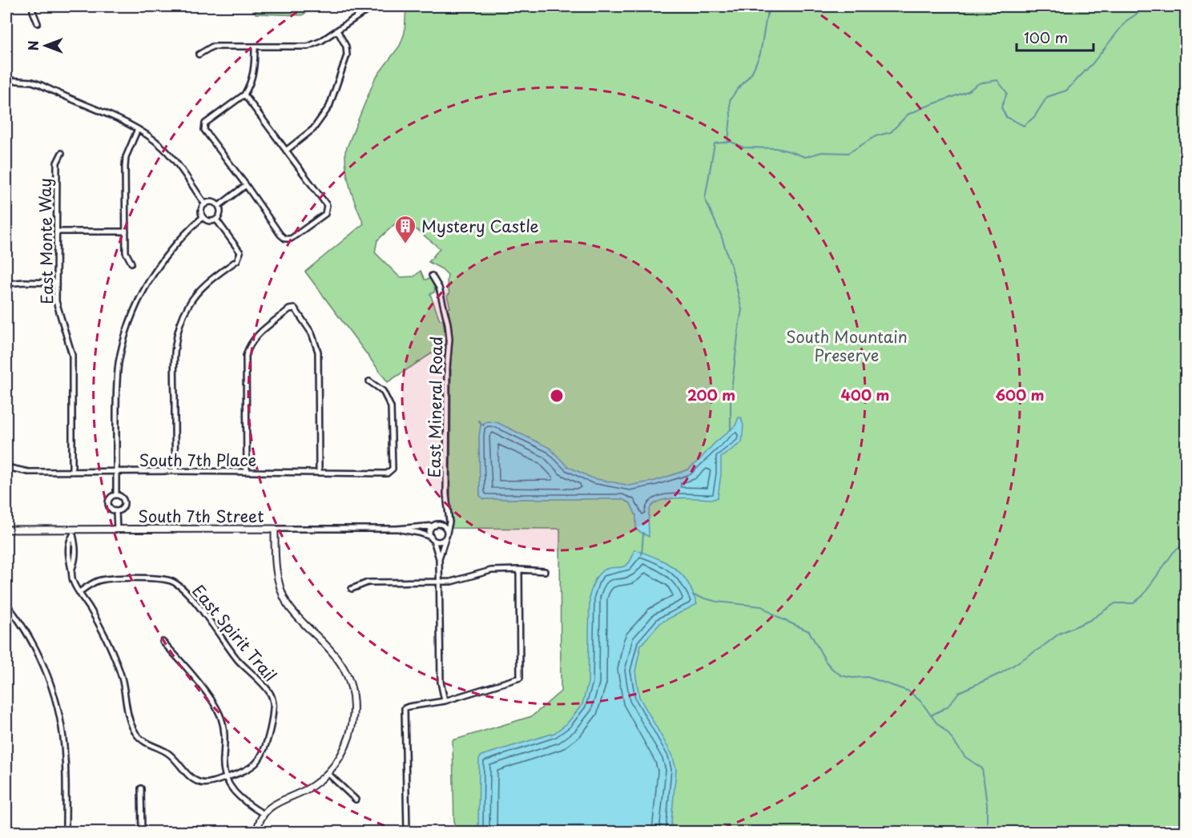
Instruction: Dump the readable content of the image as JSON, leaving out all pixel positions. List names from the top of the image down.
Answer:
{
  "streets": {
    "street": [
      "East Monte Way",
      "East Mineral Road",
      "South 7th Place",
      "South 7th Street",
      "East Spirit Trail"
    ]
  },
  "crossings": [
    ["East Monte Way", "South 7th Place"],
    ["East Mineral Road", "South 7th Street"]
  ],
  "parks": ["South Mountain Preserve"],
  "places": {
    "building": ["Mystery Castle"]
  },
  "scale_bar": "100 m",
  "north": "left",
  "rings": ["200 m", "400 m", "600 m"]
}
